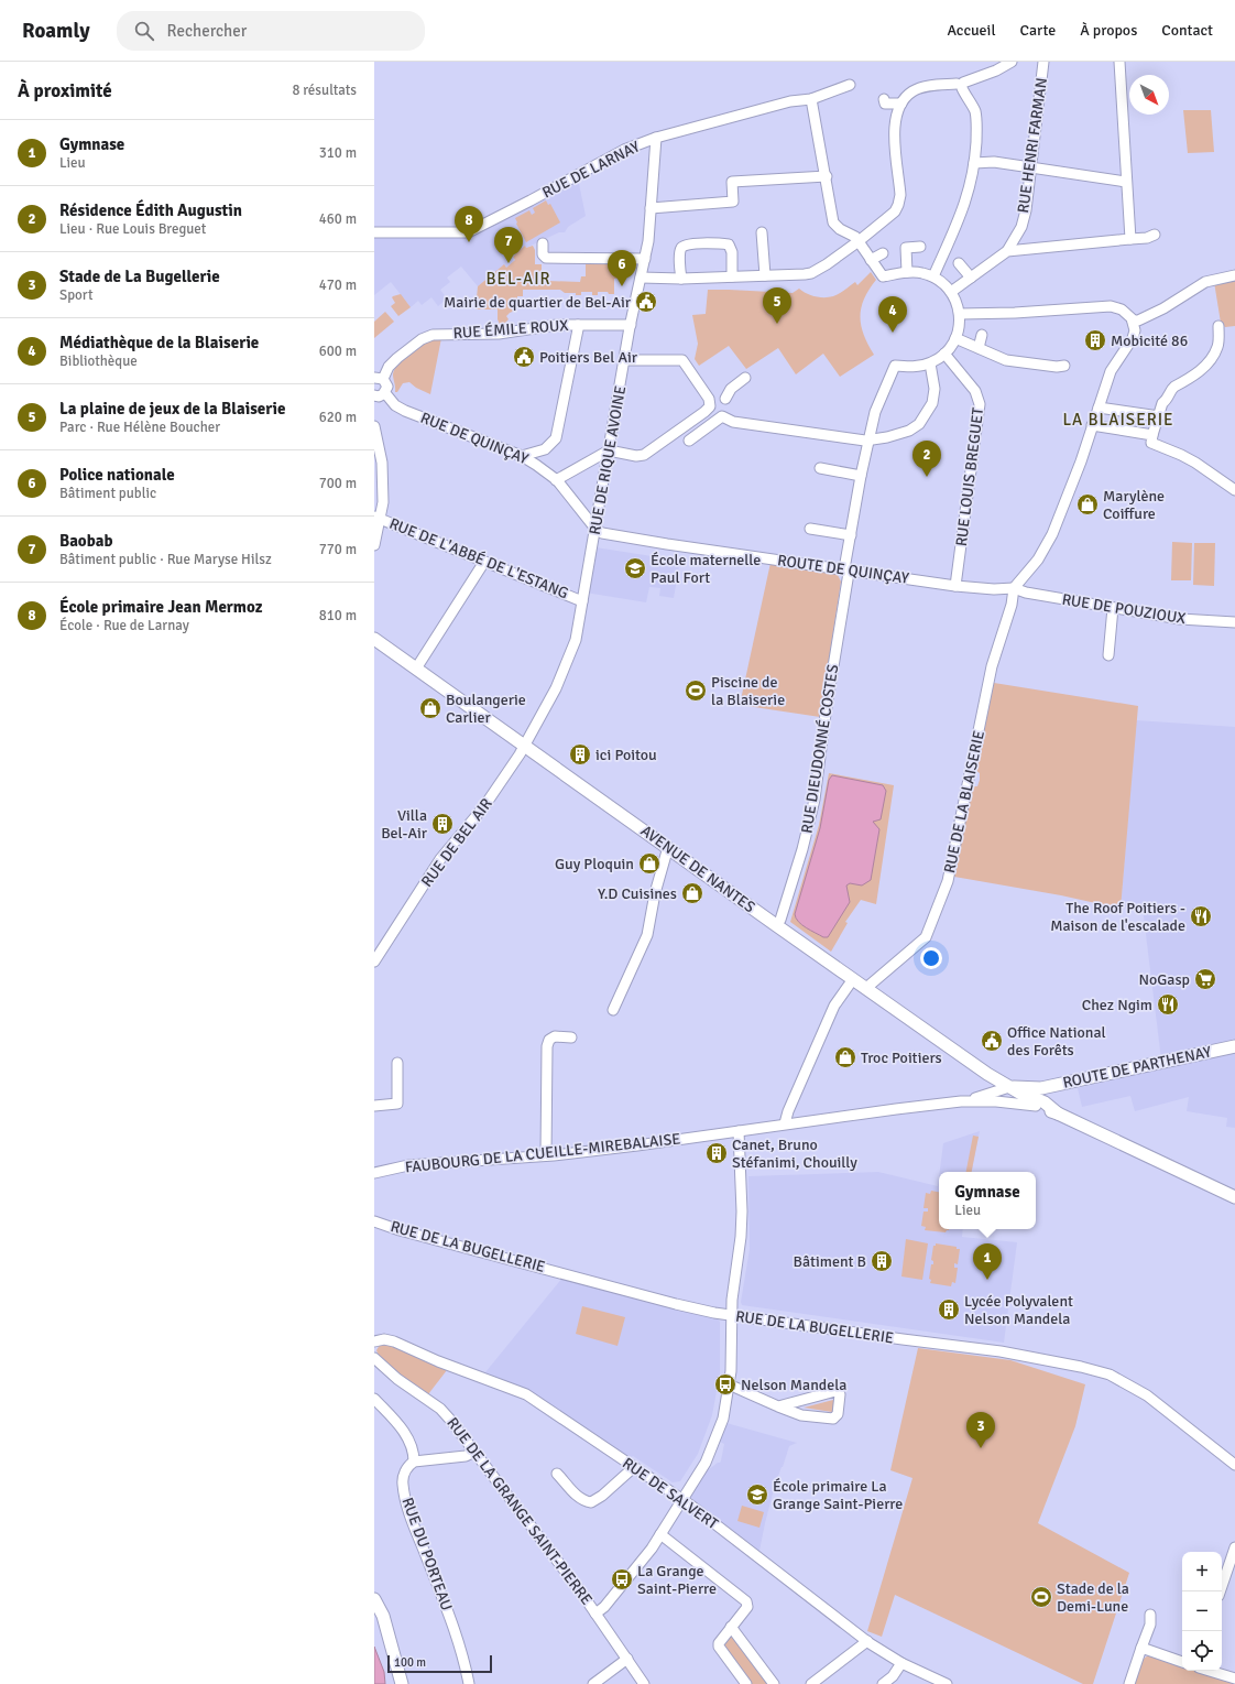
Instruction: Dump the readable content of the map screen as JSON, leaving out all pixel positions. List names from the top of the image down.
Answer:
{
  "streets": {
    "main road": ["AVENUE DE NANTES", "ROUTE DE PARTHENAY"],
    "street": [
      "RUE HENRI FARMAN",
      "RUE DE LARNAY",
      "RUE ÉMILE ROUX",
      "RUE DE QUINÇAY",
      "RUE DE RIQUE AVOINE",
      "RUE LOUIS BREGUET",
      "RUE DE L'ABBÉ DE L'ESTANG",
      "ROUTE DE QUINÇAY",
      "RUE DE POUZIOUX",
      "RUE DIEUDONNÉ COSTES",
      "RUE DE LA BLAISERIE",
      "RUE DE BEL AIR",
      "FAUBOURG DE LA CUEILLE-MIREBALAISE",
      "RUE DE LA BUGELLERIE",
      "RUE DE SALVERT",
      "RUE DE LA GRANGE SAINT-PIERRE",
      "RUE DU PORTEAU"
    ]
  },
  "crossings": [
    ["RUE DE LARNAY", "RUE DE RIQUE AVOINE"],
    ["RUE ÉMILE ROUX", "RUE DE RIQUE AVOINE"],
    ["RUE DE QUINÇAY", "RUE DE RIQUE AVOINE"],
    ["RUE DE QUINÇAY", "ROUTE DE QUINÇAY"],
    ["RUE DE RIQUE AVOINE", "RUE DE L'ABBÉ DE L'ESTANG"],
    ["RUE DE RIQUE AVOINE", "ROUTE DE QUINÇAY"],
    ["RUE DE RIQUE AVOINE", "RUE DE BEL AIR"],
    ["RUE DE RIQUE AVOINE", "AVENUE DE NANTES"],
    ["RUE LOUIS BREGUET", "ROUTE DE QUINÇAY"],
    ["ROUTE DE QUINÇAY", "RUE DE POUZIOUX"],
    ["ROUTE DE QUINÇAY", "RUE DIEUDONNÉ COSTES"],
    ["ROUTE DE QUINÇAY", "RUE DE LA BLAISERIE"],
    ["RUE DE POUZIOUX", "RUE DE LA BLAISERIE"],
    ["RUE DIEUDONNÉ COSTES", "AVENUE DE NANTES"],
    ["RUE DE LA BLAISERIE", "AVENUE DE NANTES"],
    ["RUE DE BEL AIR", "AVENUE DE NANTES"],
    ["AVENUE DE NANTES", "ROUTE DE PARTHENAY"]
  ],
  "districts": ["BEL-AIR", "LA BLAISERIE"],
  "places": {
    "public building": ["Mairie de quartier de Bel-Air", "Poitiers Bel Air", "Office National des Forêts"],
    "building": [
      "Mobicité 86",
      "ici Poitou",
      "Villa Bel-Air",
      "Canet, Bruno Stéfanimi, Chouilly",
      "Bâtiment B",
      "Lycée Polyvalent Nelson Mandela"
    ],
    "shop": [
      "Marylène Coiffure",
      "Boulangerie Carlier",
      "Guy Ploquin",
      "Y.D Cuisines",
      "Troc Poitiers"
    ],
    "school or university": ["École maternelle Paul Fort", "École primaire La Grange Saint-Pierre"],
    "sports": ["Piscine de la Blaiserie", "Stade de la Demi-Lune"],
    "restaurant": ["The Roof Poitiers - Maison de l'escalade", "Chez Ngim"],
    "supermarket": ["NoGasp"],
    "bus stop": ["Nelson Mandela", "La Grange Saint-Pierre"]
  },
  "scale_bar": "100 m",
  "north": "bottom right",
  "page": {
    "header": "Roamly",
    "search": "Rechercher",
    "nav": [
      "Accueil",
      "Carte",
      "À propos",
      "Contact"
    ],
    "heading": ["À proximité", "8 résultats"],
    "list": [
      {
        "mark": "1",
        "name": "Gymnase",
        "note": "Lieu",
        "value": "310 m"
      },
      {
        "mark": "2",
        "name": "Résidence Édith Augustin",
        "note": "Lieu · Rue Louis Breguet",
        "value": "460 m"
      },
      {
        "mark": "3",
        "name": "Stade de La Bugellerie",
        "note": "Sport",
        "value": "470 m"
      },
      {
        "mark": "4",
        "name": "Médiathèque de la Blaiserie",
        "note": "Bibliothèque",
        "value": "600 m"
      },
      {
        "mark": "5",
        "name": "La plaine de jeux de la Blaiserie",
        "note": "Parc · Rue Hélène Boucher",
        "value": "620 m"
      },
      {
        "mark": "6",
        "name": "Police nationale",
        "note": "Bâtiment public",
        "value": "700 m"
      },
      {
        "mark": "7",
        "name": "Baobab",
        "note": "Bâtiment public · Rue Maryse Hilsz",
        "value": "770 m"
      },
      {
        "mark": "8",
        "name": "École primaire Jean Mermoz",
        "note": "École · Rue de Larnay",
        "value": "810 m"
      }
    ],
    "pins": [
      "8",
      "7",
      "6",
      "5",
      "4",
      "2",
      "1",
      "3"
    ],
    "popup": ["Gymnase", "Lieu"],
    "map_buttons": ["+", "−"],
    "scale": "100 m"
  }
}
